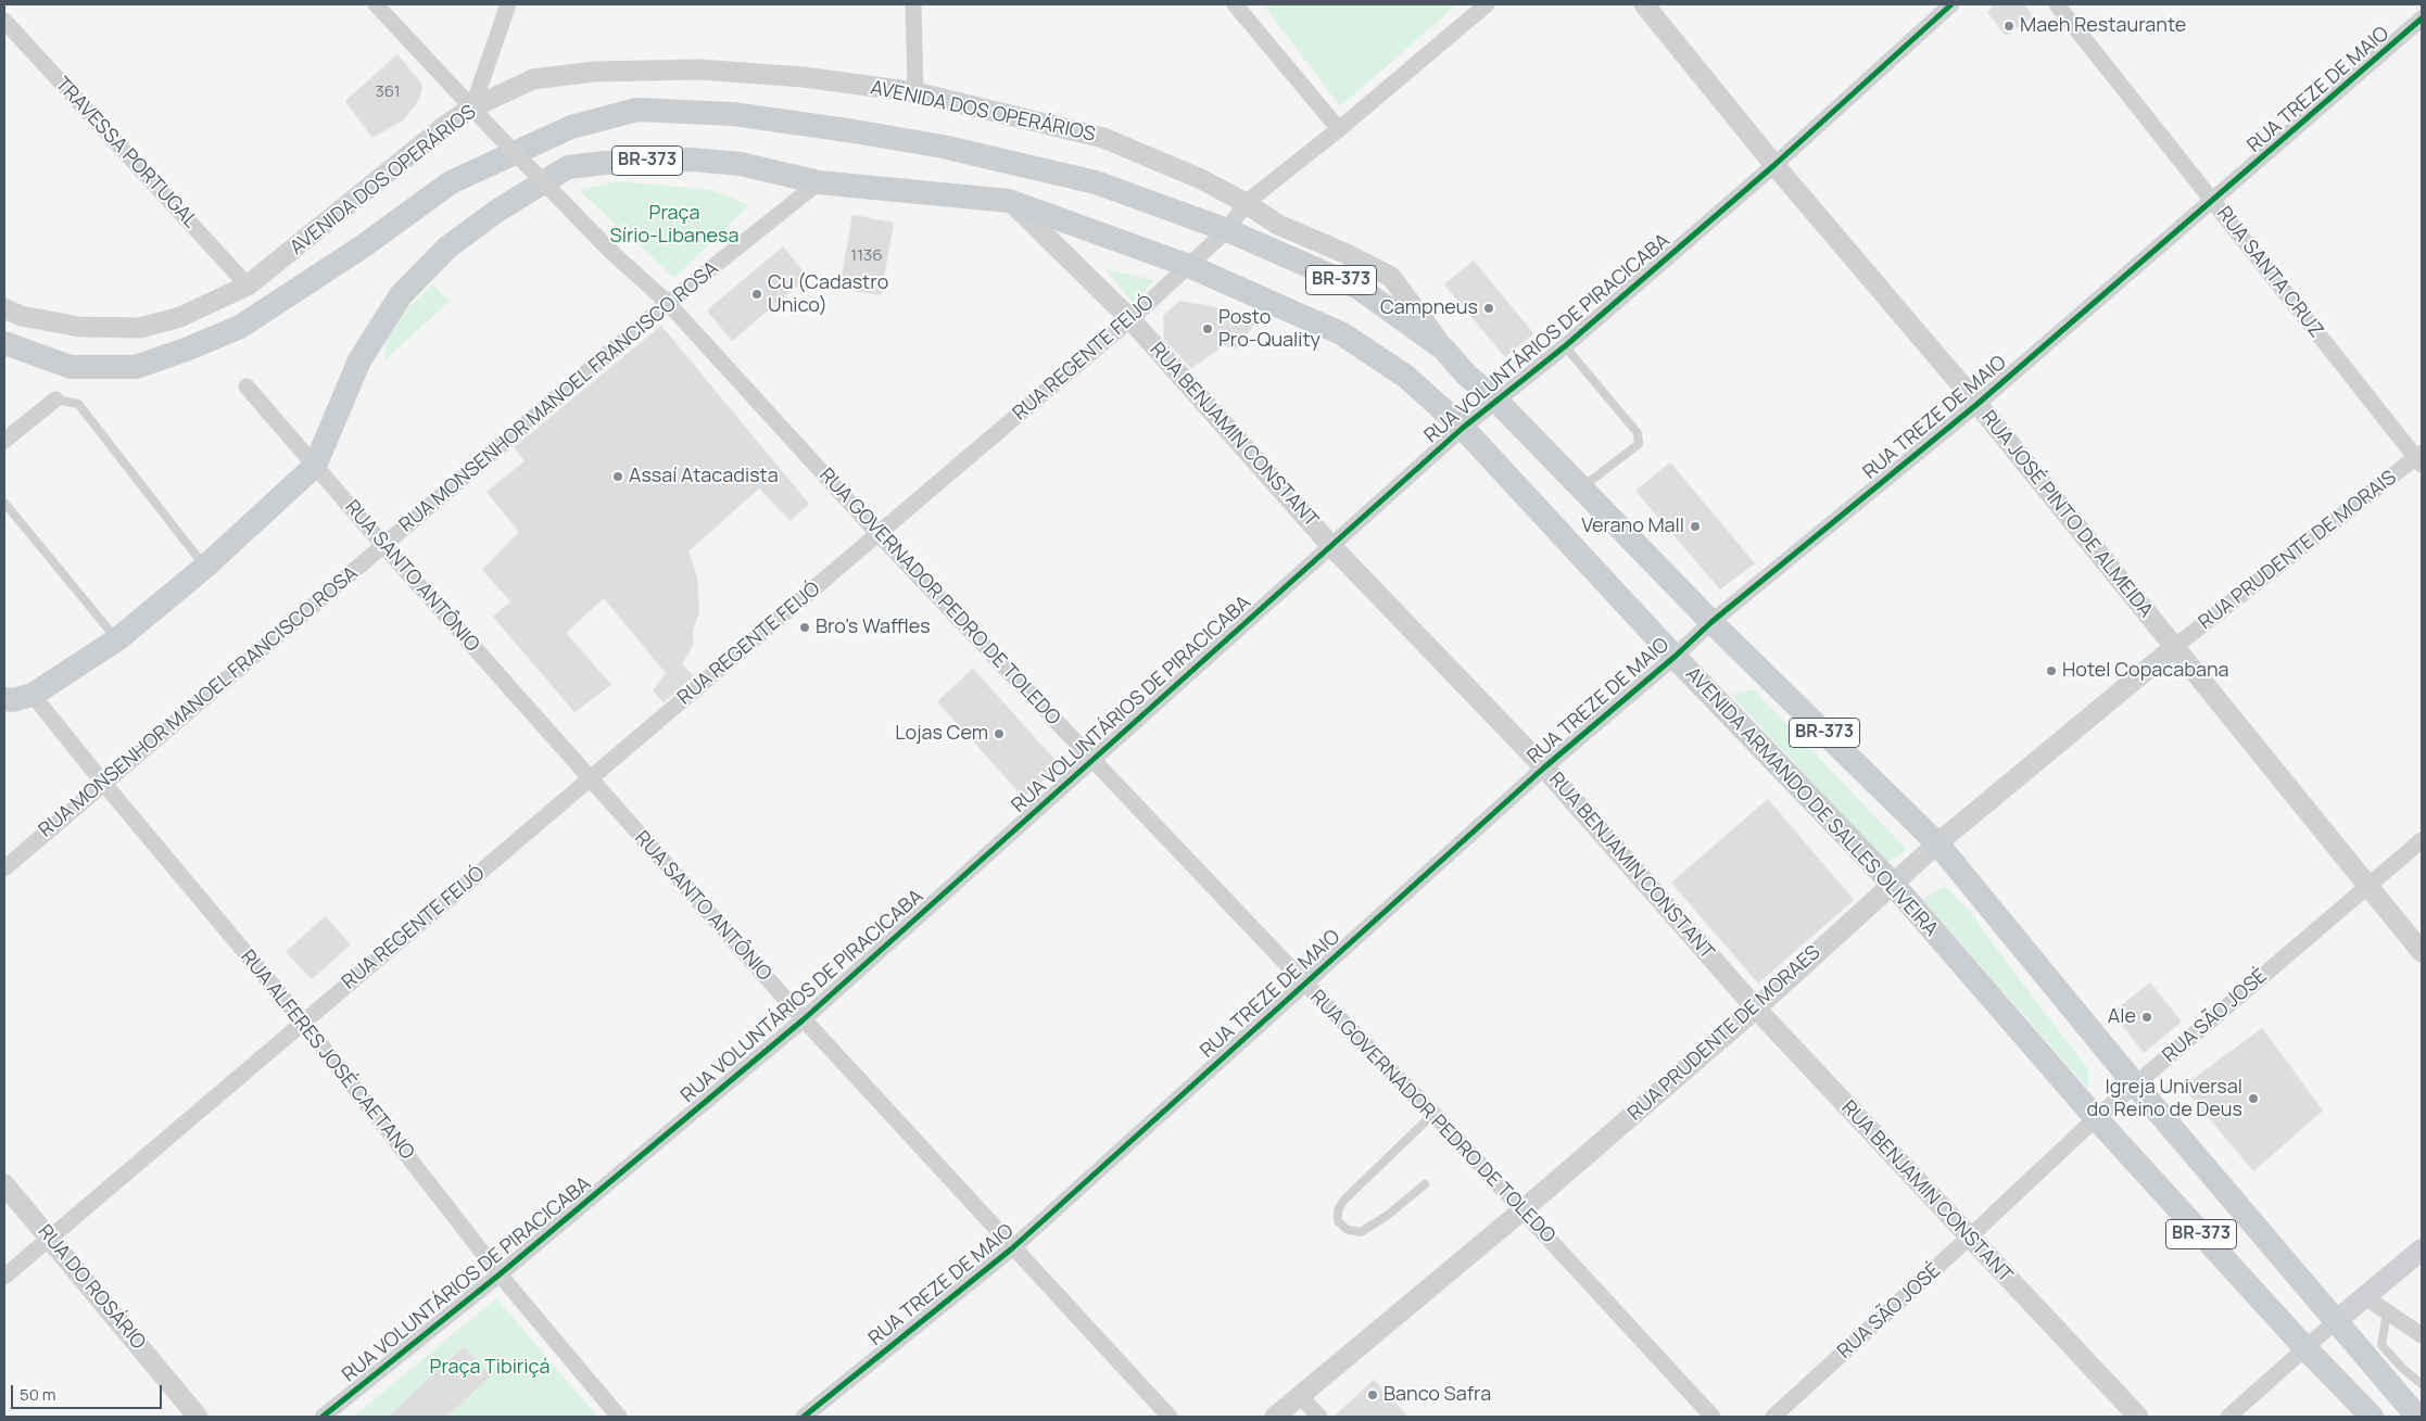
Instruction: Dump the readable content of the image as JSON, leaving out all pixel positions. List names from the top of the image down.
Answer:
{
  "streets": {
    "main road": ["BR-373", "AVENIDA ARMANDO DE SALLES OLIVEIRA"],
    "street": [
      "RUA TREZE DE MAIO",
      "AVENIDA DOS OPERÁRIOS",
      "TRAVESSA PORTUGAL",
      "RUA SANTA CRUZ",
      "RUA VOLUNTÁRIOS DE PIRACICABA",
      "RUA REGENTE FEIJÓ",
      "RUA MONSENHOR MANOEL FRANCISCO ROSA",
      "RUA BENJAMIN CONSTANT",
      "RUA JOSÉ PINTO DE ALMEIDA",
      "RUA PRUDENTE DE MORAIS",
      "RUA SANTO ANTÔNIO",
      "RUA GOVERNADOR PEDRO DE TOLEDO",
      "RUA SÃO JOSÉ",
      "RUA PRUDENTE DE MORAES",
      "RUA ALFERES JOSÉ CAETANO",
      "RUA DO ROSÁRIO"
    ]
  },
  "crossings": [
    ["RUA TREZE DE MAIO", "BR-373"],
    ["RUA TREZE DE MAIO", "RUA SANTA CRUZ"],
    ["RUA TREZE DE MAIO", "RUA BENJAMIN CONSTANT"],
    ["RUA TREZE DE MAIO", "RUA JOSÉ PINTO DE ALMEIDA"],
    ["RUA TREZE DE MAIO", "RUA SANTO ANTÔNIO"],
    ["RUA TREZE DE MAIO", "RUA GOVERNADOR PEDRO DE TOLEDO"],
    ["RUA TREZE DE MAIO", "AVENIDA ARMANDO DE SALLES OLIVEIRA"],
    ["AVENIDA DOS OPERÁRIOS", "TRAVESSA PORTUGAL"],
    ["AVENIDA DOS OPERÁRIOS", "BR-373"],
    ["AVENIDA DOS OPERÁRIOS", "RUA REGENTE FEIJÓ"],
    ["AVENIDA DOS OPERÁRIOS", "RUA GOVERNADOR PEDRO DE TOLEDO"],
    ["BR-373", "RUA VOLUNTÁRIOS DE PIRACICABA"],
    ["BR-373", "RUA REGENTE FEIJÓ"],
    ["BR-373", "RUA SÃO JOSÉ"],
    ["BR-373", "RUA PRUDENTE DE MORAES"],
    ["RUA SANTA CRUZ", "RUA PRUDENTE DE MORAIS"],
    ["RUA VOLUNTÁRIOS DE PIRACICABA", "RUA BENJAMIN CONSTANT"],
    ["RUA VOLUNTÁRIOS DE PIRACICABA", "RUA JOSÉ PINTO DE ALMEIDA"],
    ["RUA VOLUNTÁRIOS DE PIRACICABA", "RUA SANTO ANTÔNIO"],
    ["RUA VOLUNTÁRIOS DE PIRACICABA", "RUA GOVERNADOR PEDRO DE TOLEDO"],
    ["RUA VOLUNTÁRIOS DE PIRACICABA", "AVENIDA ARMANDO DE SALLES OLIVEIRA"],
    ["RUA VOLUNTÁRIOS DE PIRACICABA", "RUA ALFERES JOSÉ CAETANO"],
    ["RUA REGENTE FEIJÓ", "RUA BENJAMIN CONSTANT"],
    ["RUA REGENTE FEIJÓ", "RUA SANTO ANTÔNIO"],
    ["RUA REGENTE FEIJÓ", "RUA GOVERNADOR PEDRO DE TOLEDO"],
    ["RUA REGENTE FEIJÓ", "AVENIDA ARMANDO DE SALLES OLIVEIRA"],
    ["RUA REGENTE FEIJÓ", "RUA ALFERES JOSÉ CAETANO"],
    ["RUA REGENTE FEIJÓ", "RUA DO ROSÁRIO"],
    ["RUA MONSENHOR MANOEL FRANCISCO ROSA", "RUA SANTO ANTÔNIO"],
    ["RUA MONSENHOR MANOEL FRANCISCO ROSA", "RUA GOVERNADOR PEDRO DE TOLEDO"],
    ["RUA MONSENHOR MANOEL FRANCISCO ROSA", "AVENIDA ARMANDO DE SALLES OLIVEIRA"],
    ["RUA MONSENHOR MANOEL FRANCISCO ROSA", "RUA ALFERES JOSÉ CAETANO"],
    ["RUA BENJAMIN CONSTANT", "AVENIDA ARMANDO DE SALLES OLIVEIRA"],
    ["RUA BENJAMIN CONSTANT", "RUA SÃO JOSÉ"],
    ["RUA BENJAMIN CONSTANT", "RUA PRUDENTE DE MORAES"],
    ["RUA JOSÉ PINTO DE ALMEIDA", "RUA PRUDENTE DE MORAIS"],
    ["RUA JOSÉ PINTO DE ALMEIDA", "RUA SÃO JOSÉ"],
    ["RUA JOSÉ PINTO DE ALMEIDA", "RUA PRUDENTE DE MORAES"],
    ["RUA PRUDENTE DE MORAIS", "RUA PRUDENTE DE MORAES"],
    ["RUA SANTO ANTÔNIO", "AVENIDA ARMANDO DE SALLES OLIVEIRA"],
    ["RUA GOVERNADOR PEDRO DE TOLEDO", "RUA PRUDENTE DE MORAES"],
    ["AVENIDA ARMANDO DE SALLES OLIVEIRA", "RUA SÃO JOSÉ"],
    ["AVENIDA ARMANDO DE SALLES OLIVEIRA", "RUA PRUDENTE DE MORAES"],
    ["AVENIDA ARMANDO DE SALLES OLIVEIRA", "RUA ALFERES JOSÉ CAETANO"]
  ],
  "parks": ["Praça Sírio-Libanesa", "Praça Tibiriçá"],
  "places": [
    "Maeh Restaurante",
    "Cu (Cadastro Unico)",
    "Campneus",
    "Posto Pro-Quality",
    "Assaí Atacadista",
    "Verano Mall",
    "Bro's Waffles",
    "Hotel Copacabana",
    "Lojas Cem",
    "Ale",
    "Igreja Universal do Reino de Deus",
    "Banco Safra"
  ],
  "house_numbers": ["361", "1136"],
  "scale_bar": "50 m"
}
